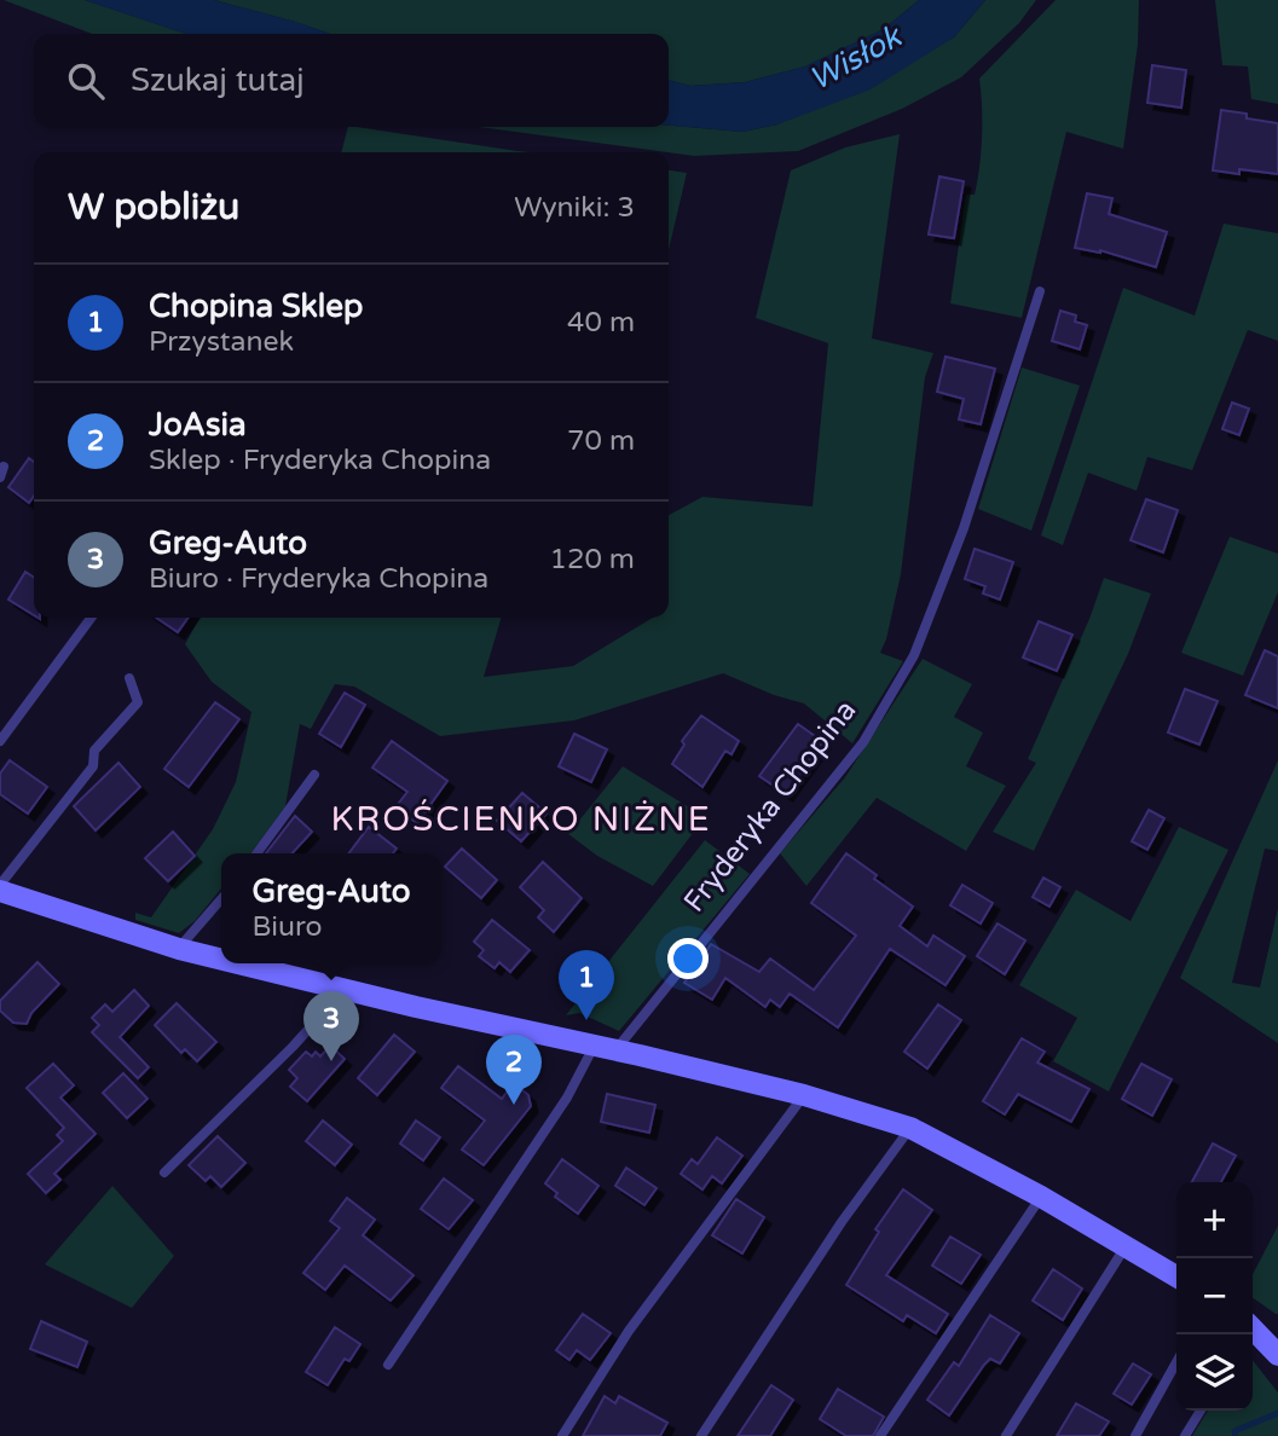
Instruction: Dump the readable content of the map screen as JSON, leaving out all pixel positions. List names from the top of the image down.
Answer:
{
  "streets": {
    "lane": ["Fryderyka Chopina"]
  },
  "districts": ["KROŚCIENKO NIŻNE"],
  "water": ["Wisłok"],
  "page": {
    "search": "Szukaj tutaj",
    "heading": ["W pobliżu", "Wyniki: 3"],
    "list": [
      {
        "mark": "1",
        "name": "Chopina Sklep",
        "note": "Przystanek",
        "value": "40 m"
      },
      {
        "mark": "2",
        "name": "JoAsia",
        "note": "Sklep · Fryderyka Chopina",
        "value": "70 m"
      },
      {
        "mark": "3",
        "name": "Greg-Auto",
        "note": "Biuro · Fryderyka Chopina",
        "value": "120 m"
      }
    ],
    "popup": ["Greg-Auto", "Biuro"],
    "pins": ["1", "3", "2"],
    "map_buttons": ["+", "−"]
  }
}
